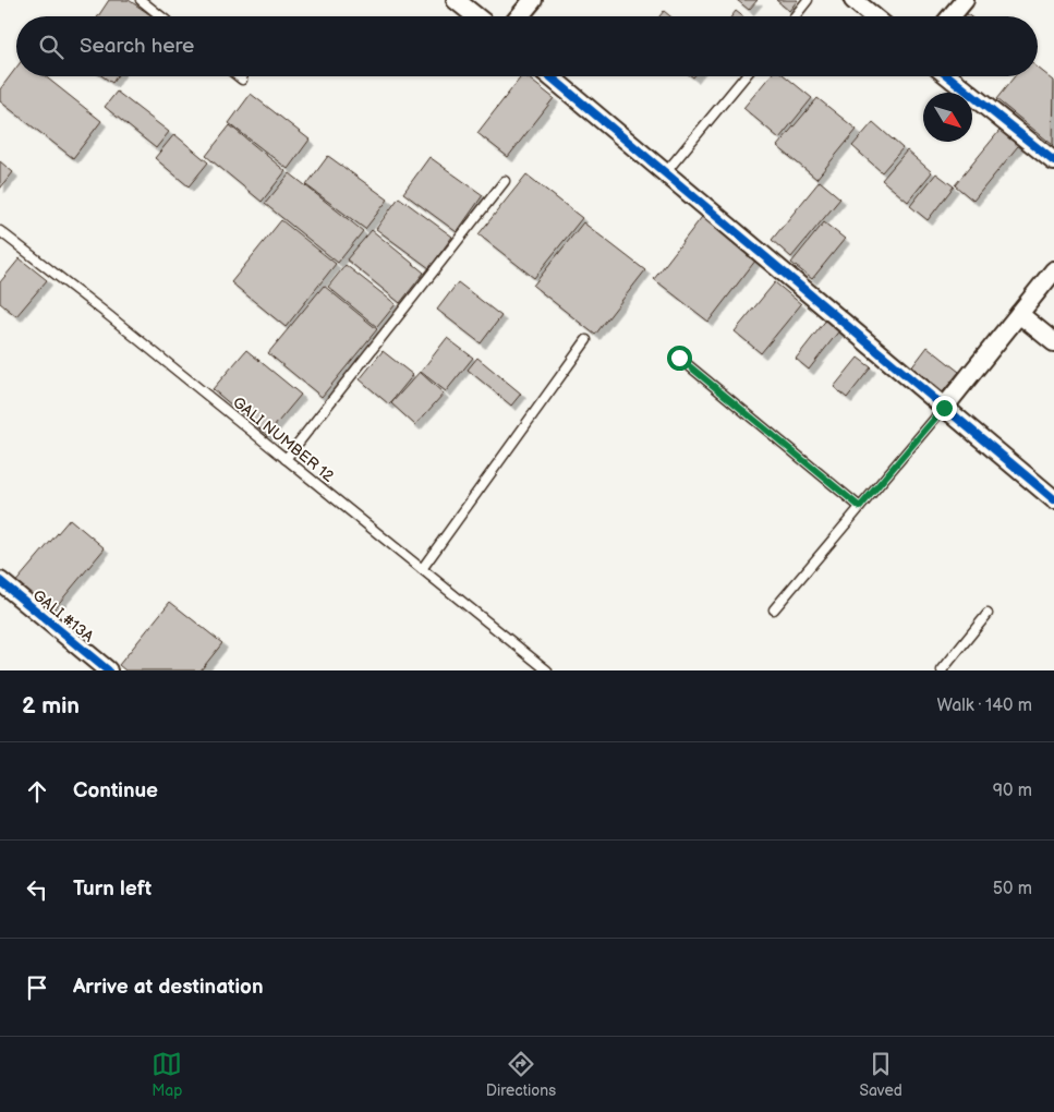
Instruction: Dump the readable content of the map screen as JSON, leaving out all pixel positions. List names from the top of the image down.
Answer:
{
  "streets": {
    "street": ["GALI #13A"],
    "lane": ["GALI NUMBER 12"]
  },
  "north": "bottom right",
  "page": {
    "search": "Search here",
    "heading": ["2 min", "Walk · 140 m"],
    "list": [
      ["Continue", "90 m"],
      ["Turn left", "50 m"],
      "Arrive at destination"
    ],
    "nav": ["Map", "Directions", "Saved"]
  }
}
